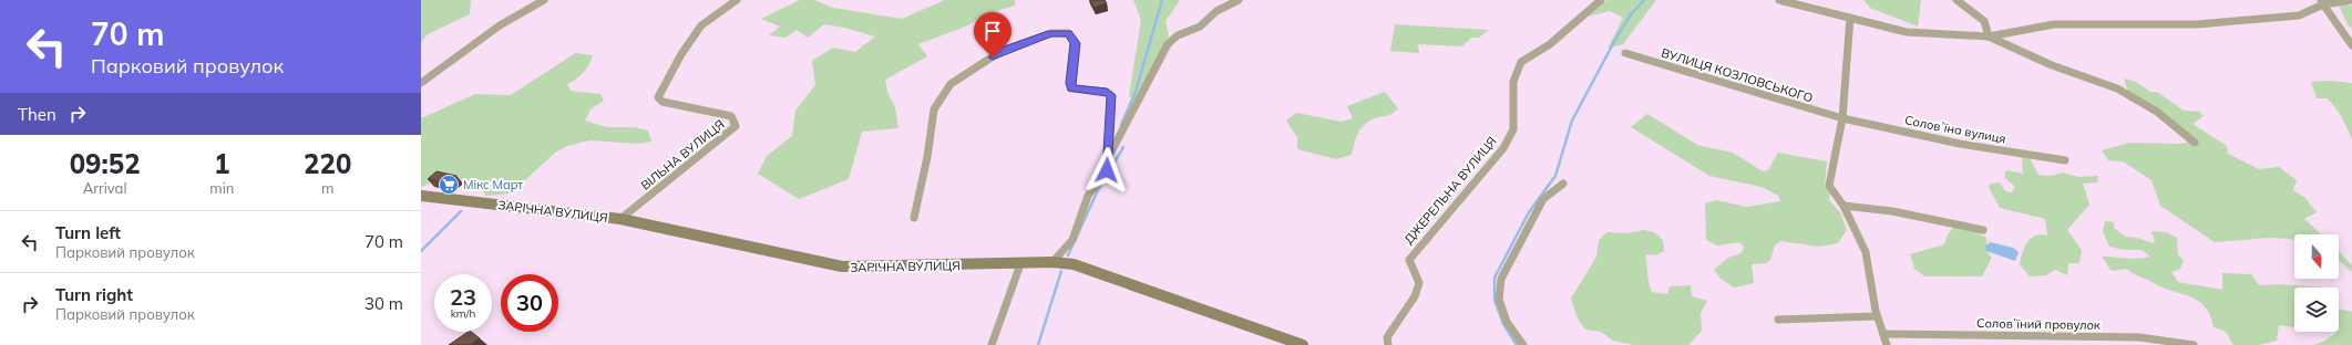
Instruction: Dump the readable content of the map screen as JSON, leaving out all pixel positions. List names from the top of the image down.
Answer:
{
  "streets": {
    "street": [
      "ВУЛИЦЯ КОЗЛОВСЬКОГО",
      "Соловʼїна вулиця",
      "ВІЛЬНА ВУЛИЦЯ",
      "ДЖЕРЕЛЬНА ВУЛИЦЯ",
      "ЗАРІЧНА ВУЛИЦЯ",
      "Соловʼїний провулок"
    ]
  },
  "crossings": [
    ["ВУЛИЦЯ КОЗЛОВСЬКОГО", "Соловʼїна вулиця"],
    ["ВІЛЬНА ВУЛИЦЯ", "ЗАРІЧНА ВУЛИЦЯ"]
  ],
  "places": {
    "supermarket": ["Мікс Март"]
  },
  "north": "bottom",
  "page": {
    "turn": ["70 m", "Парковий провулок"],
    "then": "Then",
    "eta": [
      "09:52",
      "Arrival",
      "1",
      "min",
      "220",
      "m"
    ],
    "list": [
      {
        "name": "Turn left",
        "note": "Парковий провулок",
        "value": "70 m"
      },
      {
        "name": "Turn right",
        "note": "Парковий провулок",
        "value": "30 m"
      }
    ],
    "speed": "23 km/h",
    "limit": "30"
  }
}
